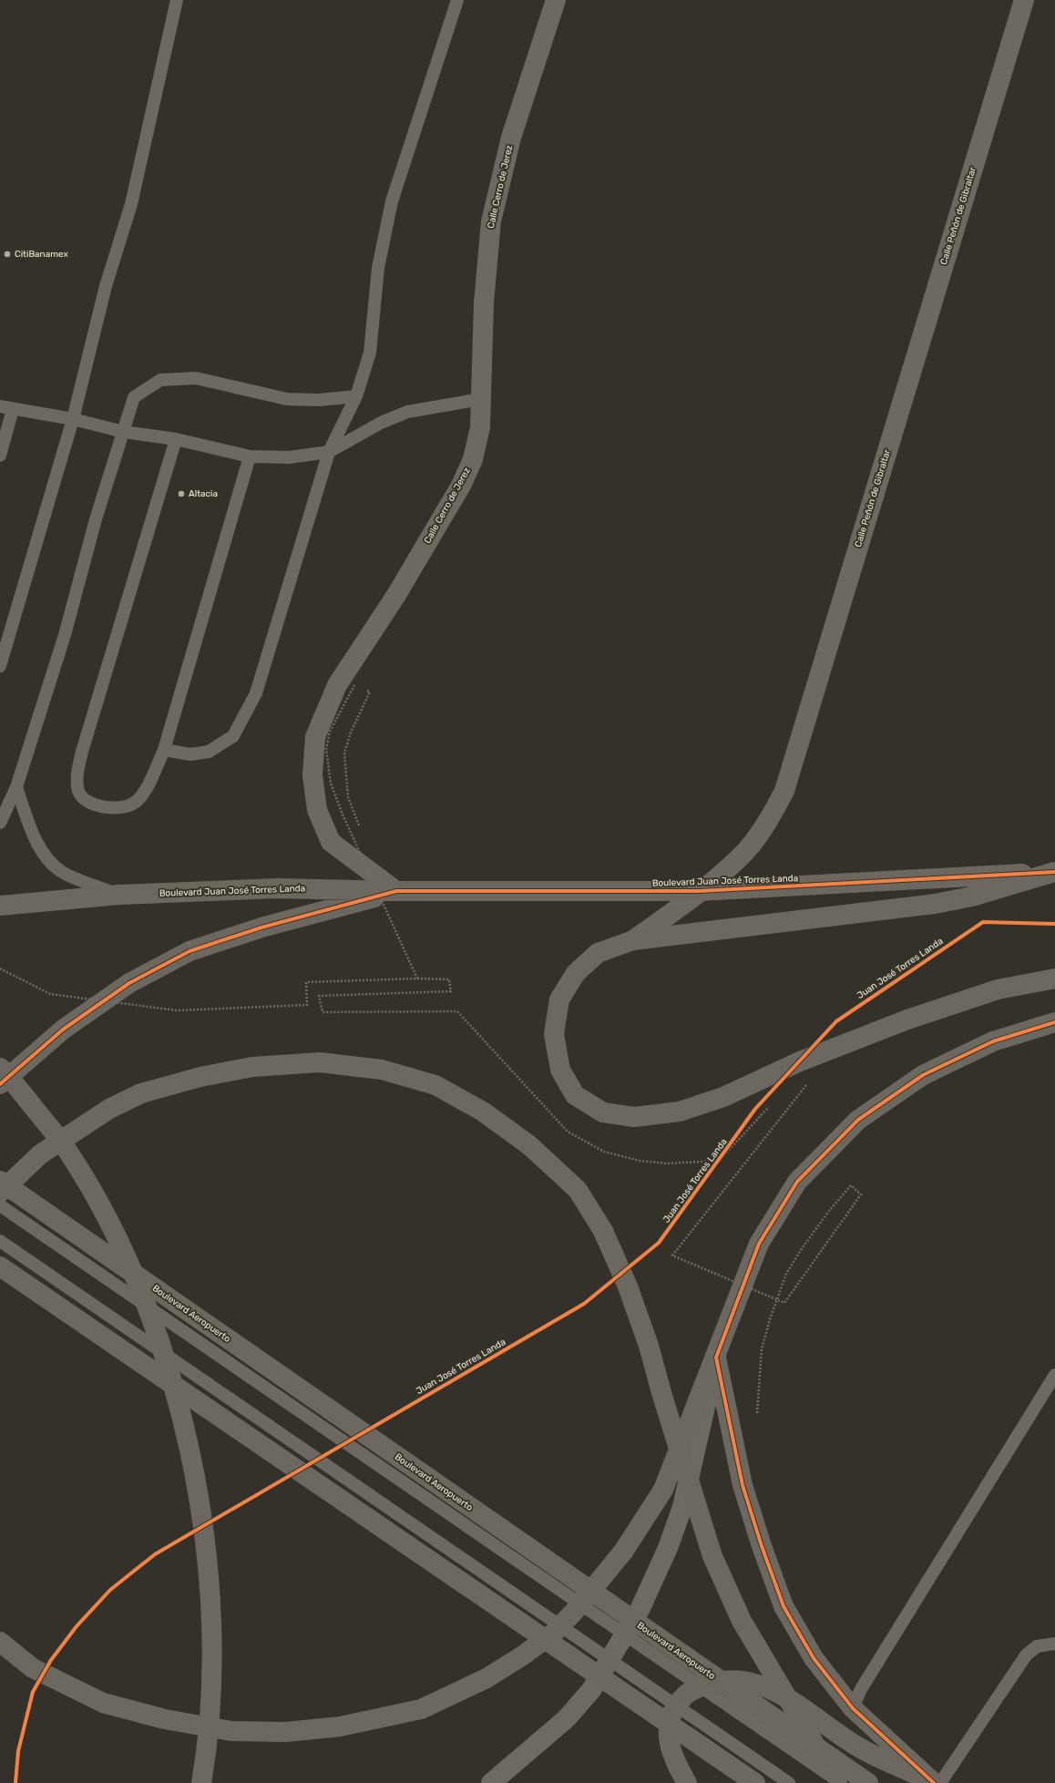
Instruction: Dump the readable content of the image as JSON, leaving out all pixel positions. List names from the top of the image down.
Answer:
{
  "streets": {
    "main road": ["Boulevard Juan José Torres Landa", "Boulevard Aeropuerto"],
    "street": ["Calle Cerro de Jerez", "Calle Peñón de Gibraltar"],
    "cycle path": ["Juan José Torres Landa"]
  },
  "crossings": [
    ["Calle Cerro de Jerez", "Boulevard Juan José Torres Landa"],
    ["Calle Peñón de Gibraltar", "Boulevard Juan José Torres Landa"]
  ],
  "places": ["CitiBanamex", "Altacia"]
}
